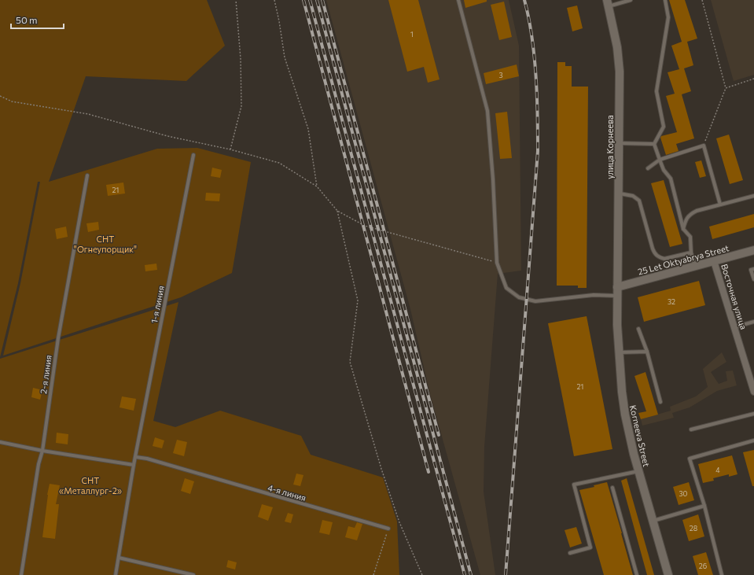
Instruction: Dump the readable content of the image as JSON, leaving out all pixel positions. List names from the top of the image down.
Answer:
{
  "streets": {
    "street": [
      "улица Корнеева",
      "25 Let Oktyabrya Street",
      "Восточная улица",
      "Korneeva Street"
    ],
    "lane": ["1-я линия", "2-я линия", "4-я линия"]
  },
  "crossings": [
    ["улица Корнеева", "25 Let Oktyabrya Street"],
    ["улица Корнеева", "Korneeva Street"],
    ["25 Let Oktyabrya Street", "Восточная улица"],
    ["1-я линия", "4-я линия"]
  ],
  "parks": ["СНТ \"Огнеупорщик\"", "СНТ «Металлург-2»"],
  "house_numbers": [
    "1",
    "3",
    "21",
    "32",
    "21",
    "4",
    "30",
    "28",
    "26"
  ],
  "scale_bar": "50 m"
}
